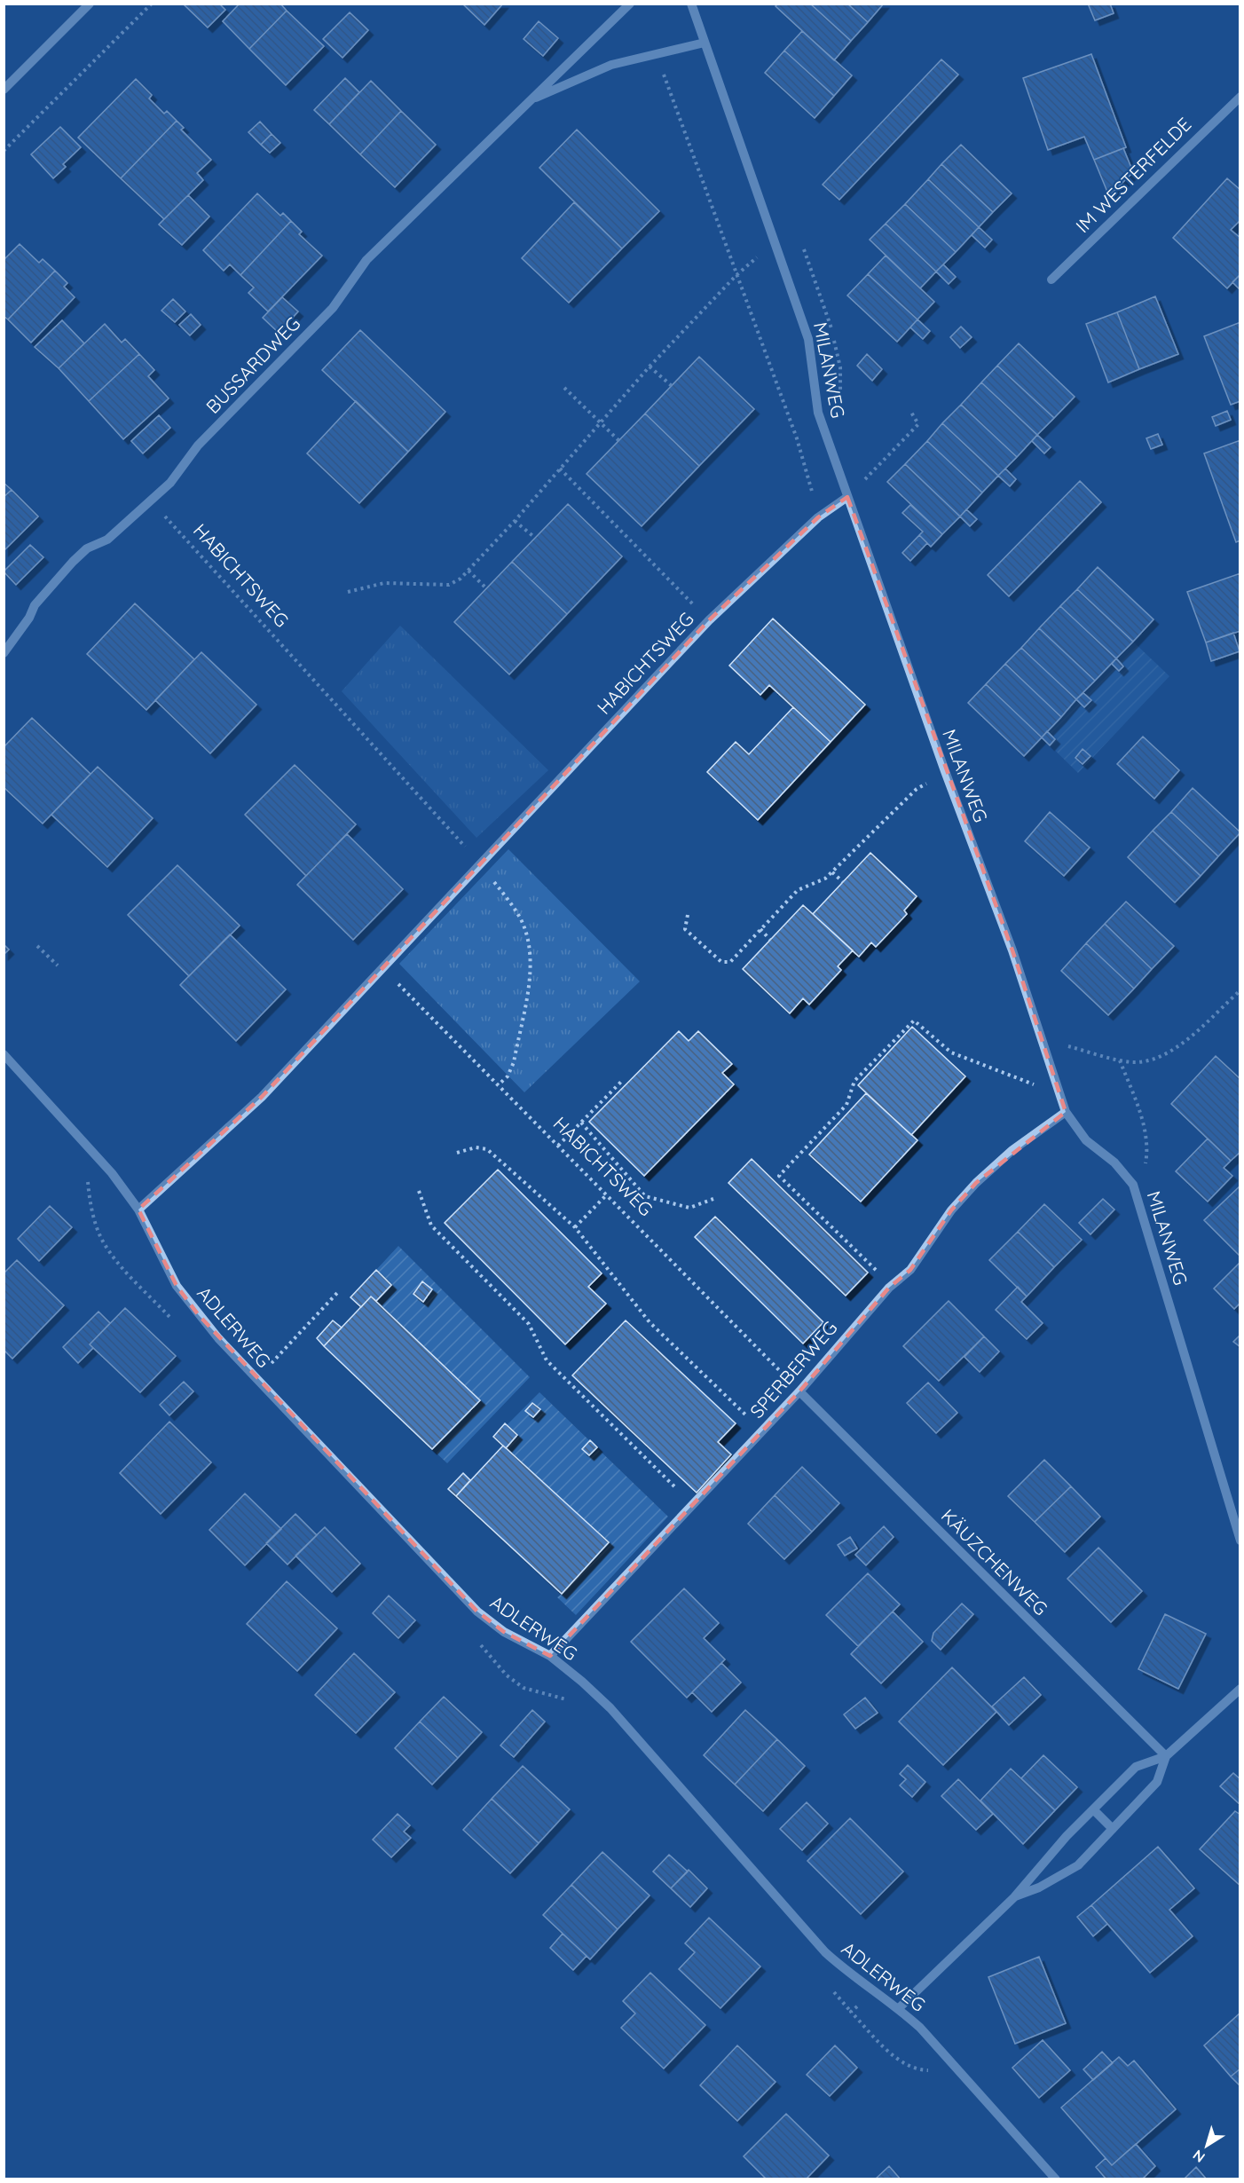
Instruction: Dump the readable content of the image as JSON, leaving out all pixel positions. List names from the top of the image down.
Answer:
{
  "streets": {
    "street": [
      "IM WESTERFELDE",
      "BUSSARDWEG",
      "MILANWEG",
      "HABICHTSWEG",
      "ADLERWEG",
      "SPERBERWEG",
      "KÄUZCHENWEG"
    ]
  },
  "crossings": [
    ["BUSSARDWEG", "MILANWEG"],
    ["BUSSARDWEG", "HABICHTSWEG"],
    ["MILANWEG", "HABICHTSWEG"],
    ["MILANWEG", "SPERBERWEG"],
    ["HABICHTSWEG", "ADLERWEG"],
    ["HABICHTSWEG", "SPERBERWEG"],
    ["HABICHTSWEG", "KÄUZCHENWEG"],
    ["ADLERWEG", "SPERBERWEG"],
    ["SPERBERWEG", "KÄUZCHENWEG"]
  ],
  "north": "bottom left"
}
